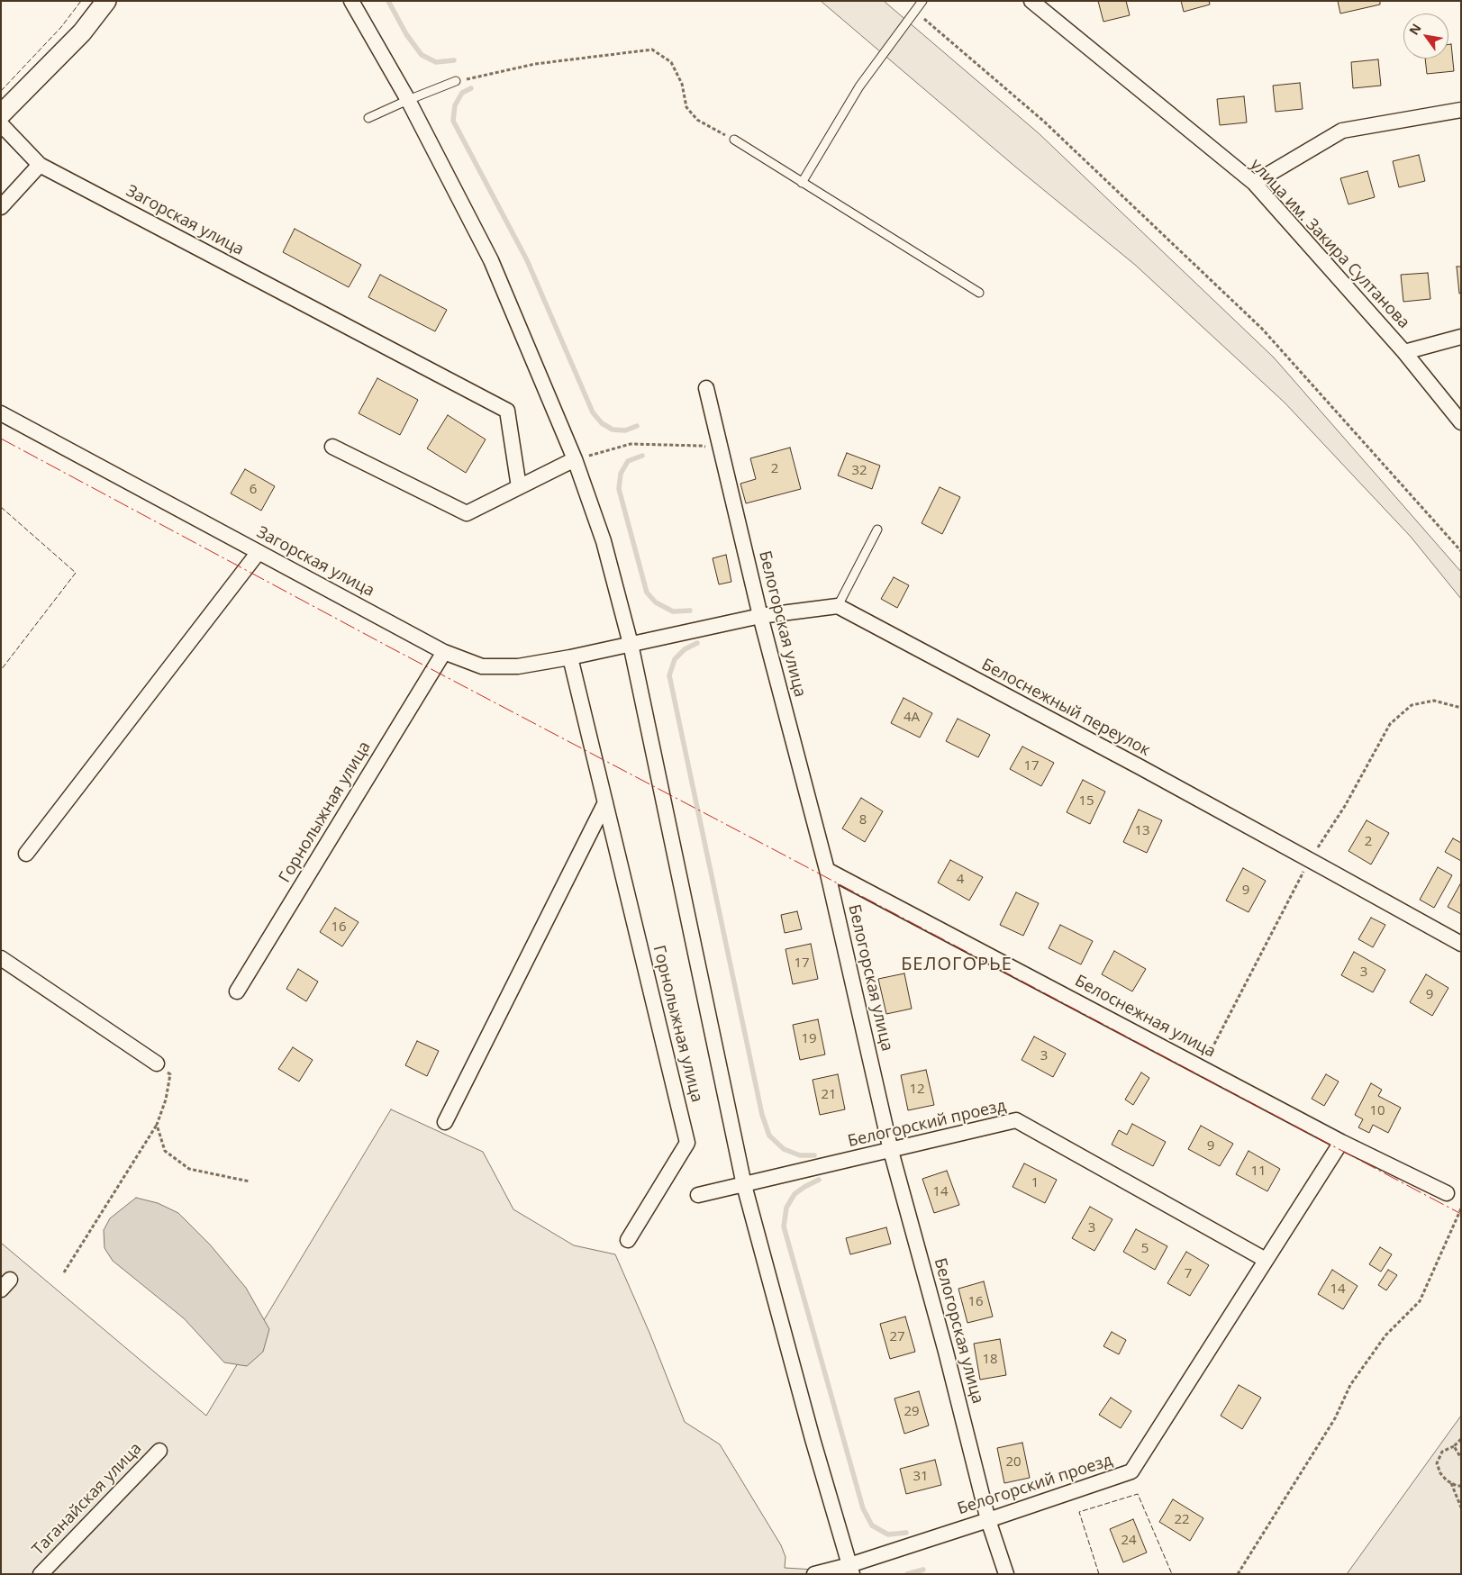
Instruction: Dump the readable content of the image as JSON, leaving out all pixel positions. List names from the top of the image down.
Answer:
{
  "streets": {
    "street": [
      "Загорская улица",
      "улица им. Закира Султанова",
      "Белогорская улица",
      "Белоснежный переулок",
      "Горнолыжная улица",
      "Белоснежная улица",
      "Белогорский проезд",
      "Таганайская улица"
    ]
  },
  "crossings": [
    ["Загорская улица", "Горнолыжная улица"],
    ["Белогорская улица", "Белоснежная улица"],
    ["Белогорская улица", "Белогорский проезд"],
    ["Белоснежная улица", "Белогорский проезд"]
  ],
  "districts": ["БЕЛОГОРЬЕ"],
  "house_numbers": [
    "2",
    "32",
    "6",
    "4А",
    "17",
    "15",
    "8",
    "13",
    "2",
    "4",
    "9",
    "16",
    "17",
    "3",
    "9",
    "19",
    "3",
    "12",
    "21",
    "10",
    "9",
    "11",
    "1",
    "14",
    "3",
    "5",
    "7",
    "14",
    "16",
    "27",
    "18",
    "29",
    "20",
    "31",
    "22",
    "24"
  ],
  "north": "top left"
}
